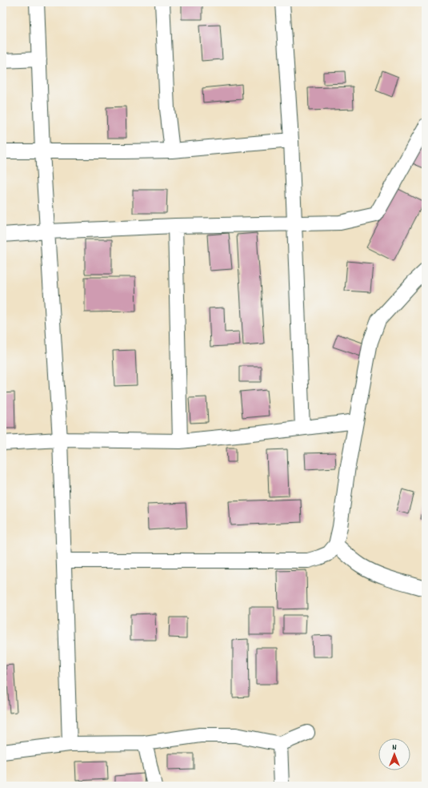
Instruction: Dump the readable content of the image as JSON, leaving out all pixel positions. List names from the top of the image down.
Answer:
{
  "north": "top"
}
